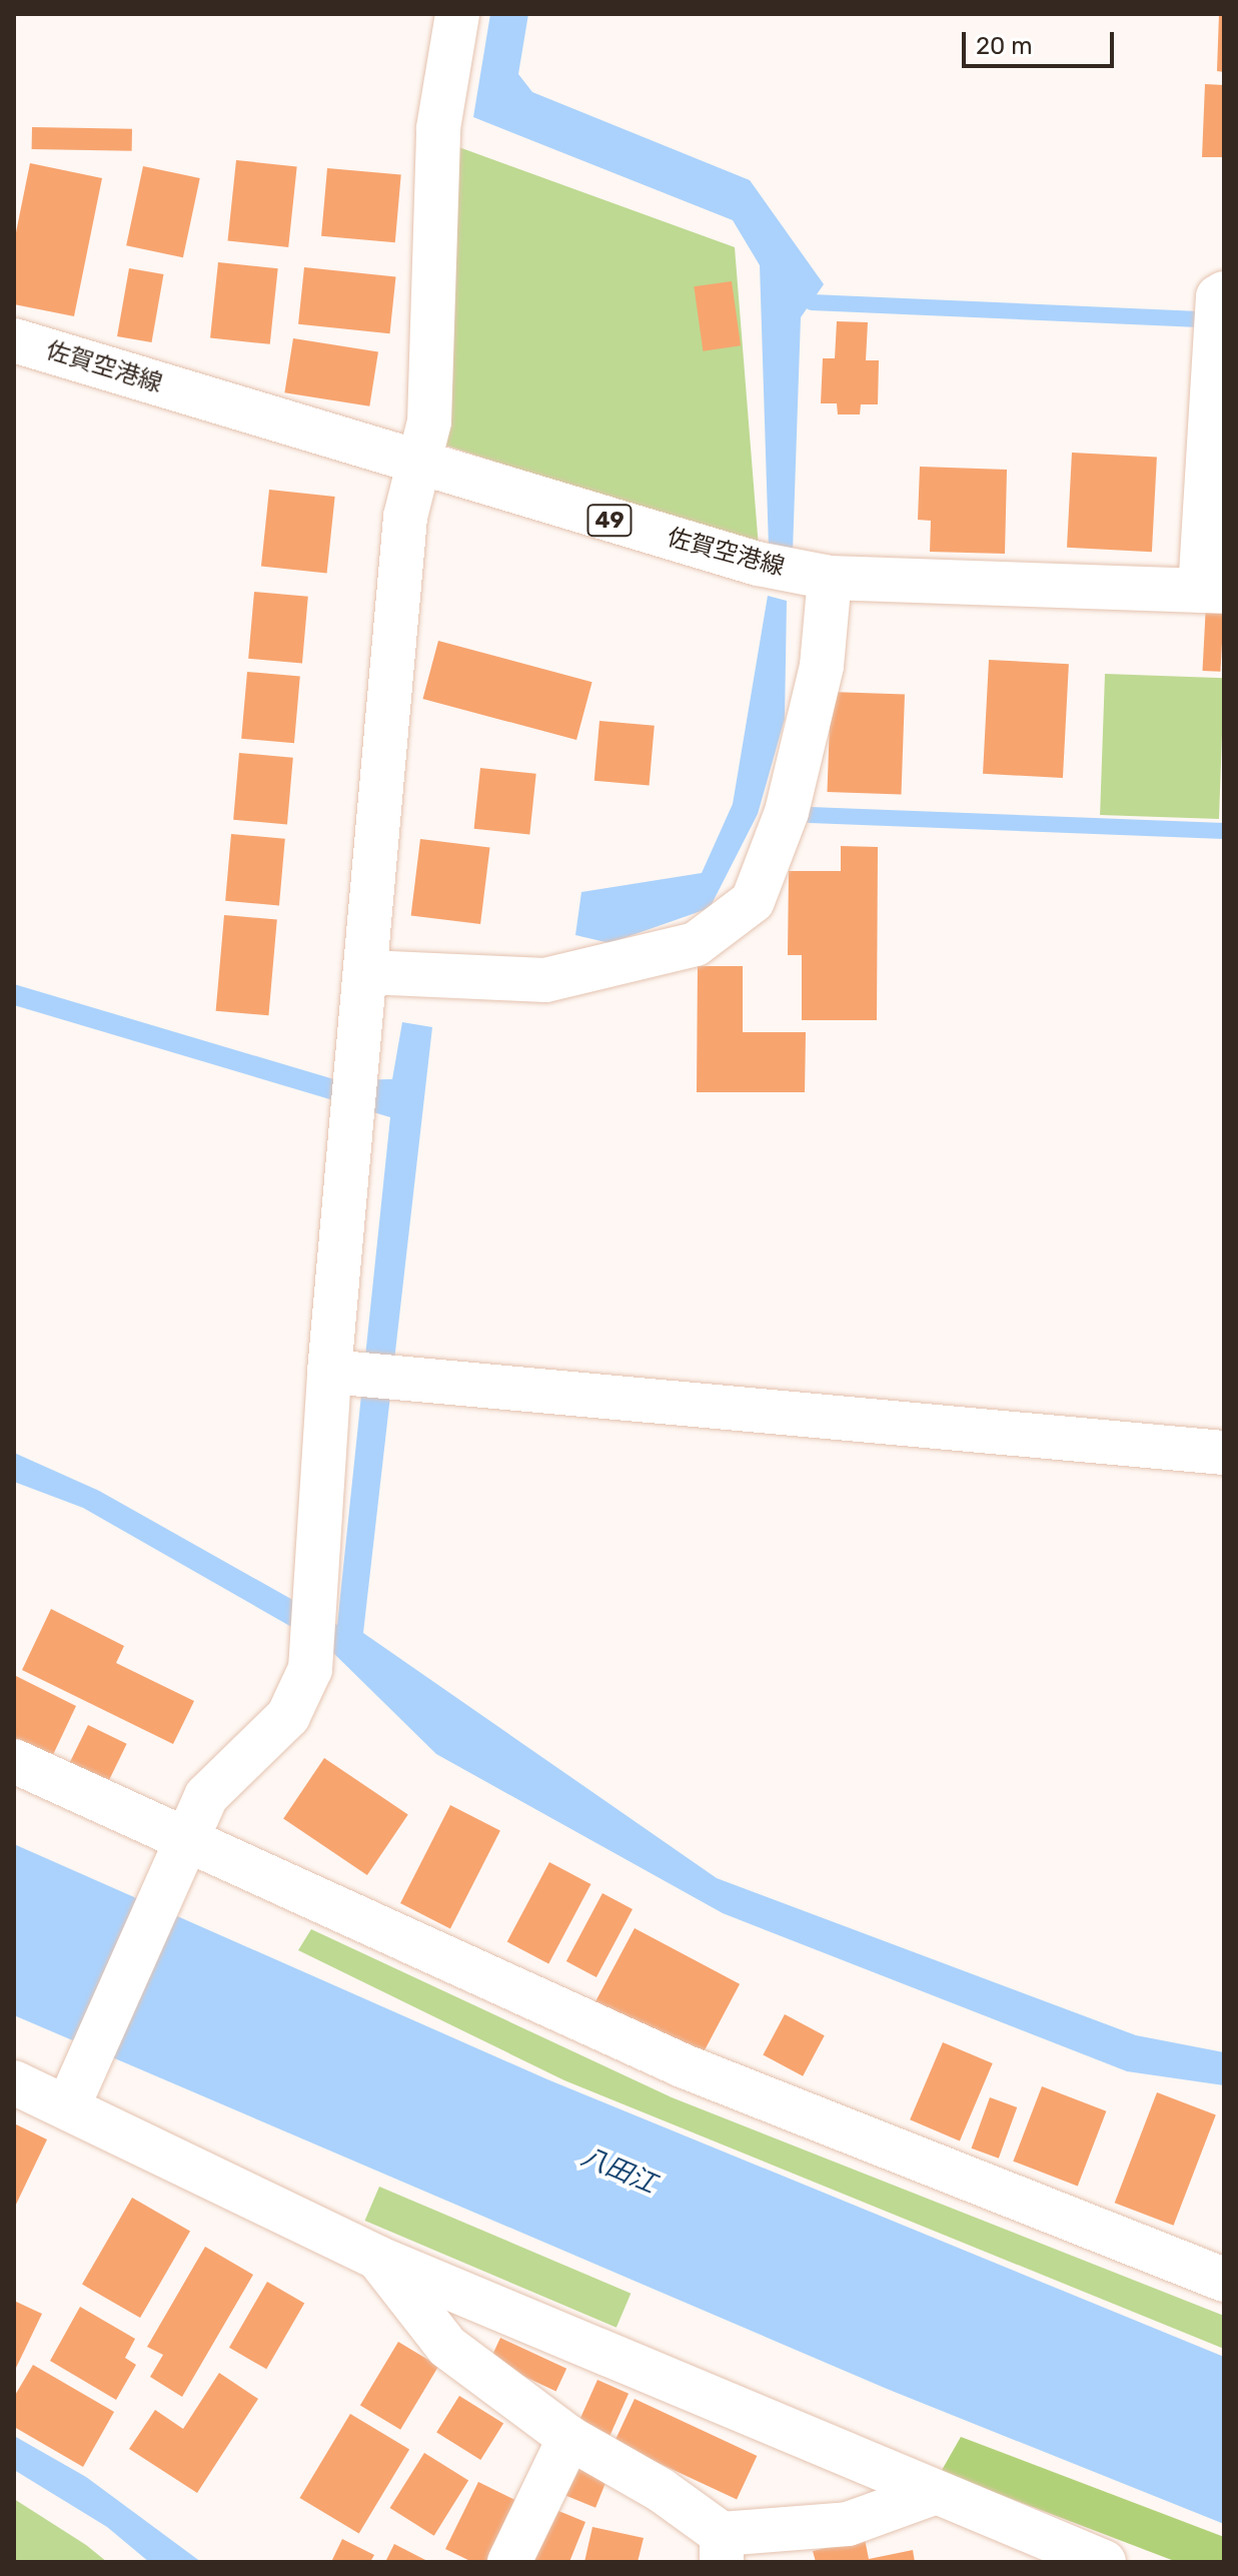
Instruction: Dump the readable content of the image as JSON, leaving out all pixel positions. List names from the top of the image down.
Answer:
{
  "streets": {
    "street": ["佐賀空港線", "49"]
  },
  "water": ["八田江"],
  "scale_bar": "20 m"
}
